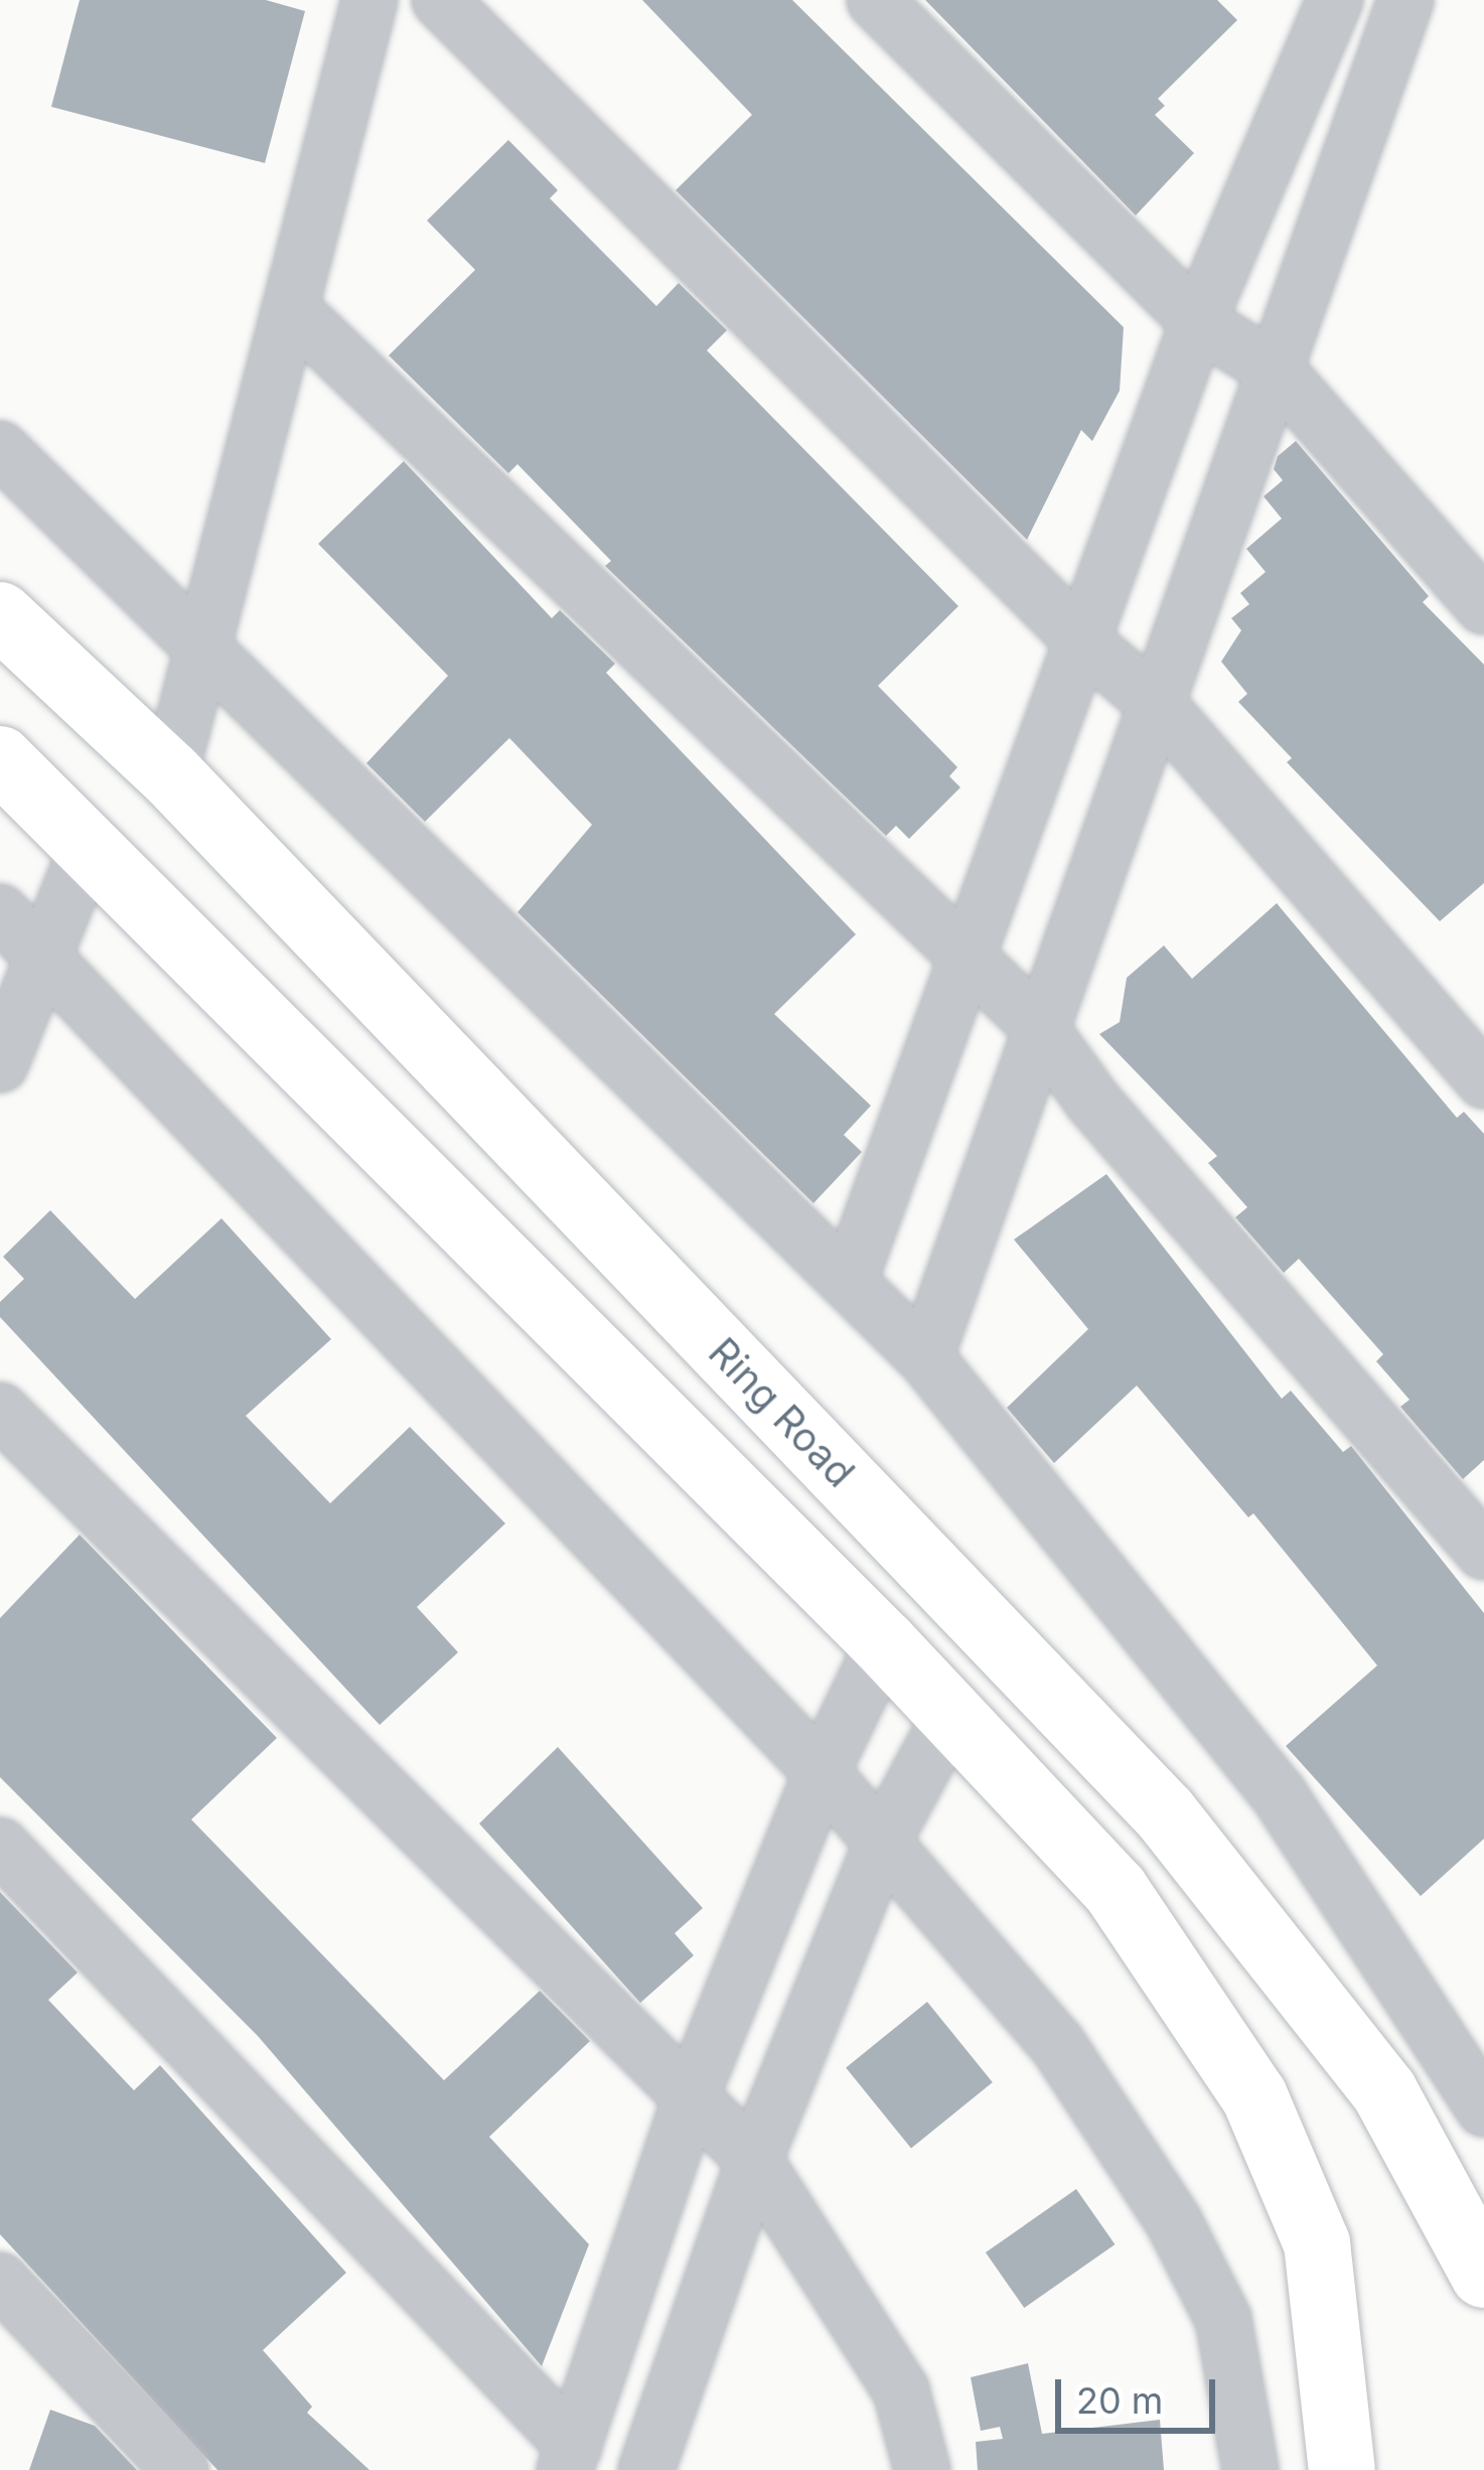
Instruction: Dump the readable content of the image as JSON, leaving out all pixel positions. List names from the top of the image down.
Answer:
{
  "streets": {
    "main road": ["Ring Road"]
  },
  "scale_bar": "20 m"
}
